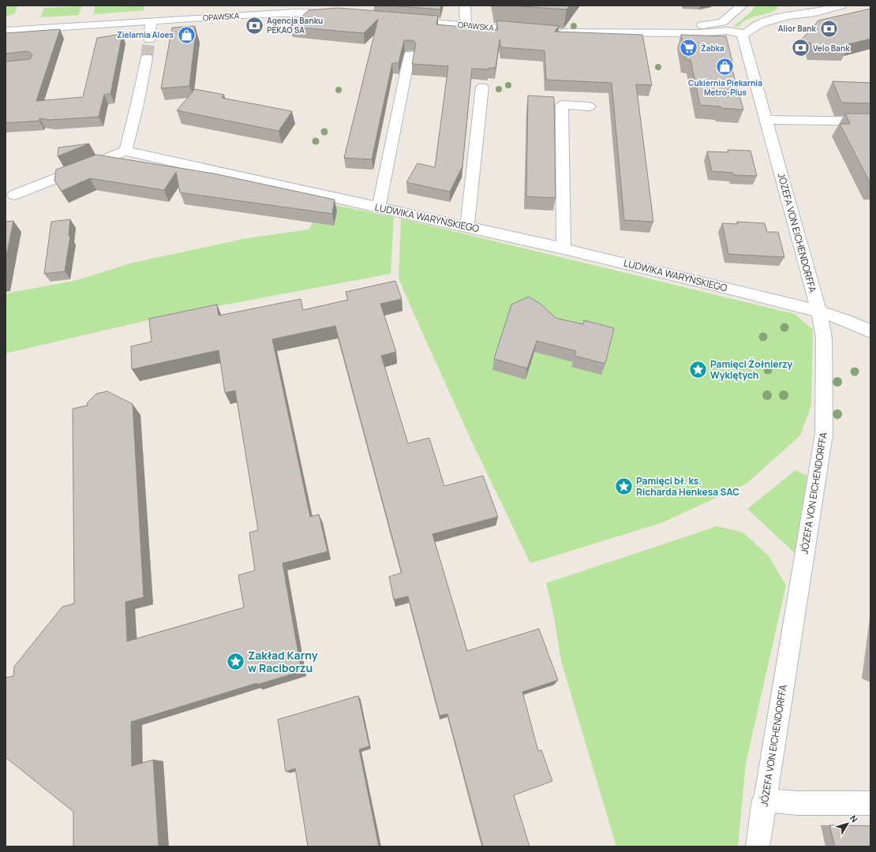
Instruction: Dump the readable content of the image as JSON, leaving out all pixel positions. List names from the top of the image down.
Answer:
{
  "streets": {
    "street": ["OPAWSKA", "LUDWIKA WARYŃSKIEGO", "JÓZEFA VON EICHENDORFFA"]
  },
  "crossings": [
    ["LUDWIKA WARYŃSKIEGO", "JÓZEFA VON EICHENDORFFA"]
  ],
  "places": {
    "bank": ["Agencja Banku PEKAO SA", "Alior Bank", "Velo Bank"],
    "shop": ["Zielarnia Aloes", "Cukiernia Piekarnia Metro-Plus"],
    "supermarket": ["Żabka"],
    "place": ["Pamięci Żołnierzy Wyklętych", "Pamięci bł. ks. Richarda Henkesa SAC", "Zakład Karny w Raciborzu"]
  },
  "north": "top right"
}
